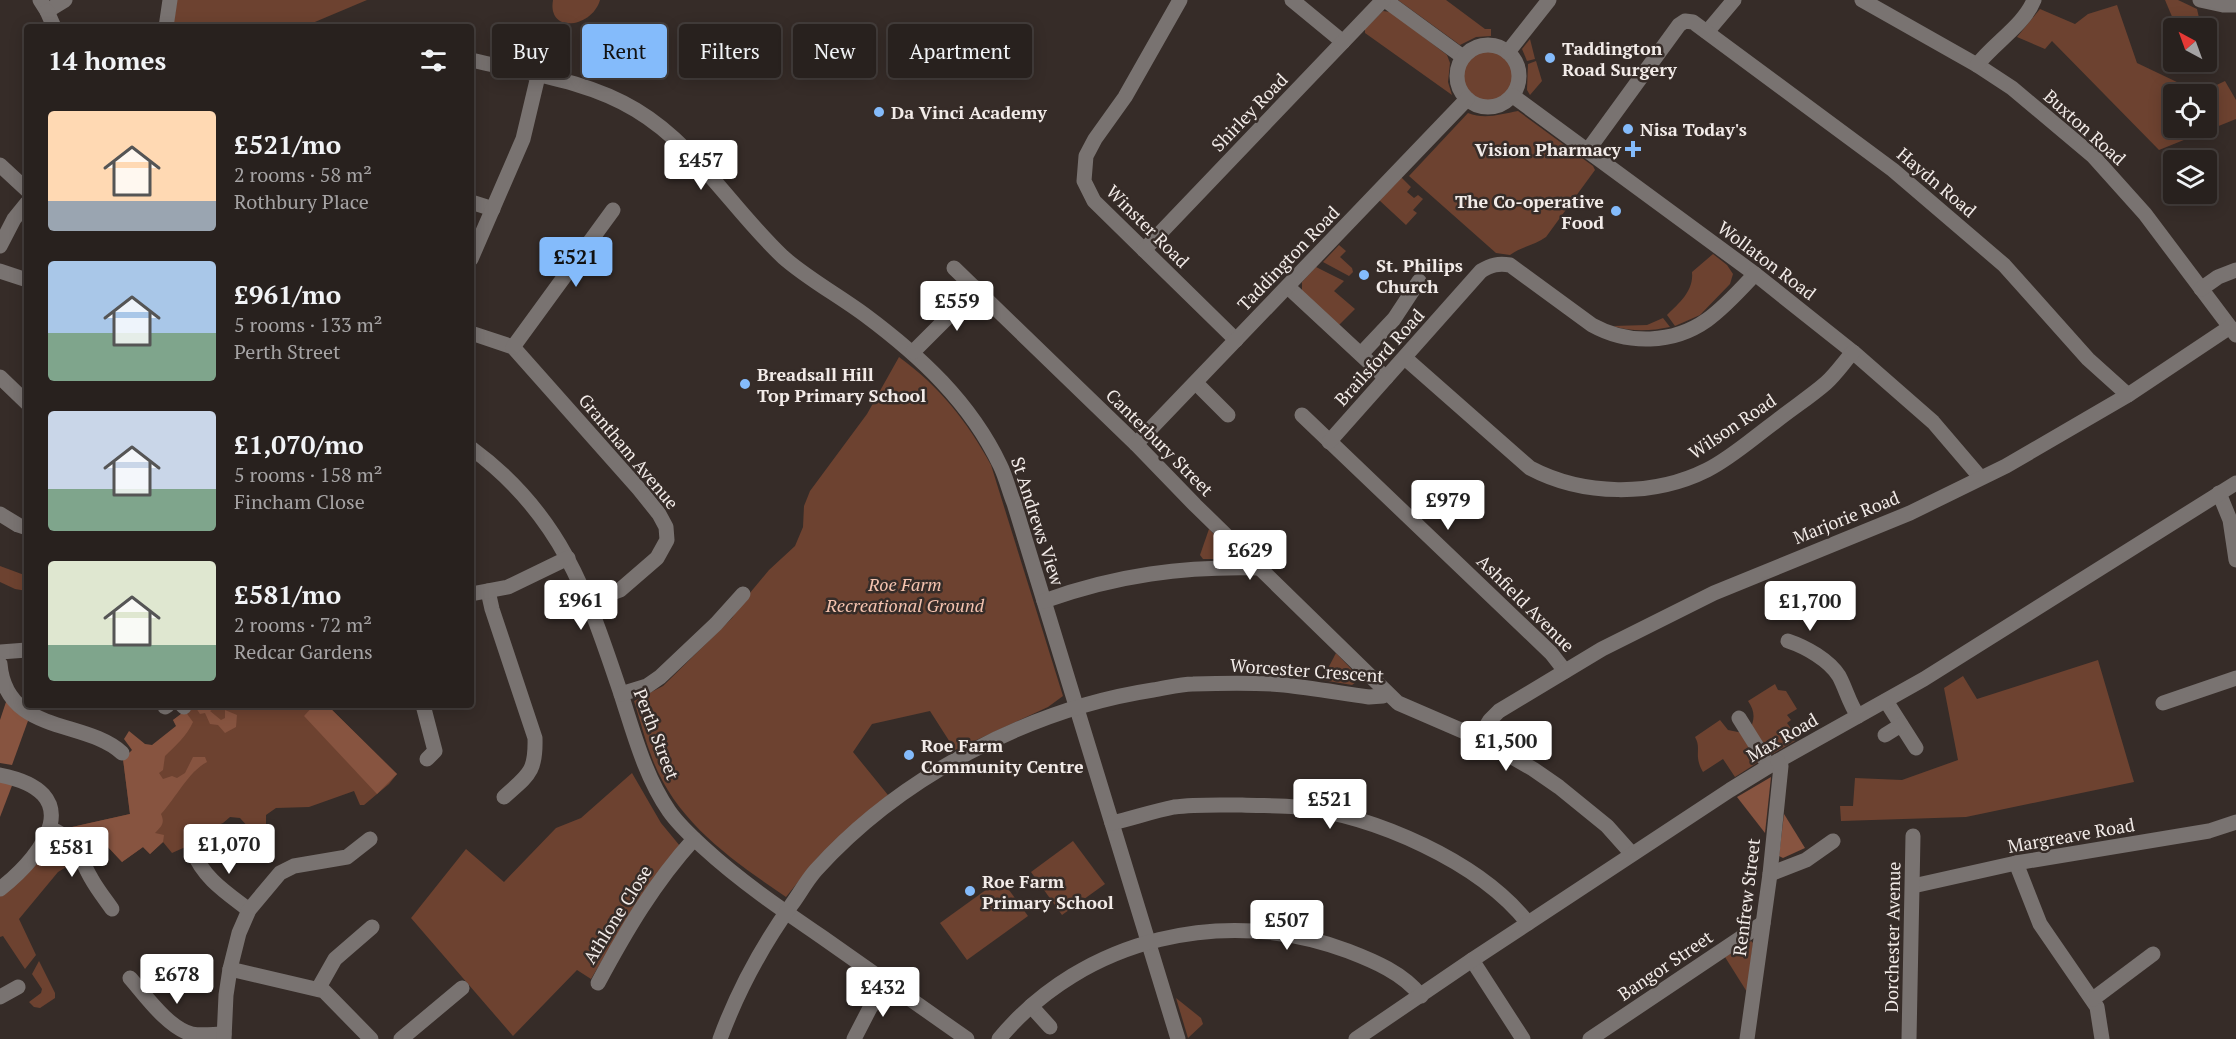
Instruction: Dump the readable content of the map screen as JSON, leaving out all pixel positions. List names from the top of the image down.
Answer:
{
  "streets": {
    "street": [
      "Shirley Road",
      "Buxton Road",
      "Haydn Road",
      "Winster Road",
      "Taddington Road",
      "Wollaton Road",
      "Brailsford Road",
      "Wilson Road",
      "Canterbury Street",
      "Grantham Avenue",
      "Marjorie Road",
      "St Andrews View",
      "Ashfield Avenue",
      "Worcester Crescent",
      "Perth Street",
      "Max Road",
      "Margreave Road",
      "Renfrew Street",
      "Athlone Close",
      "Dorchester Avenue",
      "Bangor Street"
    ]
  },
  "crossings": [
    ["Shirley Road", "Winster Road"],
    ["Buxton Road", "Marjorie Road"],
    ["Haydn Road", "Marjorie Road"],
    ["Winster Road", "Taddington Road"],
    ["Taddington Road", "Wollaton Road"],
    ["Taddington Road", "Canterbury Street"],
    ["Wollaton Road", "Brailsford Road"],
    ["Wollaton Road", "Wilson Road"],
    ["Wollaton Road", "Marjorie Road"],
    ["Brailsford Road", "Wilson Road"],
    ["Brailsford Road", "Ashfield Avenue"],
    ["Canterbury Street", "Worcester Crescent"],
    ["Grantham Avenue", "Perth Street"],
    ["Marjorie Road", "Ashfield Avenue"],
    ["Marjorie Road", "Worcester Crescent"],
    ["St Andrews View", "Worcester Crescent"],
    ["Worcester Crescent", "Perth Street"],
    ["Worcester Crescent", "Max Road"],
    ["Perth Street", "Athlone Close"],
    ["Max Road", "Renfrew Street"],
    ["Margreave Road", "Dorchester Avenue"],
    ["Renfrew Street", "Bangor Street"]
  ],
  "parks": ["Roe Farm Recreational Ground"],
  "places": {
    "other": [
      "Taddington Road Surgery",
      "Da Vinci Academy",
      "Nisa Today's",
      "The Co-operative Food",
      "St. Philips Church",
      "Breadsall Hill Top Primary School",
      "Roe Farm Community Centre",
      "Roe Farm Primary School"
    ],
    "health": ["Vision Pharmacy"]
  },
  "north": "top left",
  "page": {
    "chip": [
      "Buy",
      "Rent",
      "Filters",
      "New",
      "Apartment"
    ],
    "heading": "14 homes",
    "list": [
      {
        "name": "£521/mo",
        "note": "2 rooms · 58 m² · Rothbury Place"
      },
      {
        "name": "£961/mo",
        "note": "5 rooms · 133 m² · Perth Street"
      },
      {
        "name": "£1,070/mo",
        "note": "5 rooms · 158 m² · Fincham Close"
      },
      {
        "name": "£581/mo",
        "note": "2 rooms · 72 m² · Redcar Gardens"
      }
    ],
    "price": [
      "£457",
      "£521",
      "£559",
      "£979",
      "£629",
      "£961",
      "£1,700",
      "£1,500",
      "£521",
      "£1,070",
      "£581",
      "£507",
      "£678",
      "£432"
    ]
  }
}
